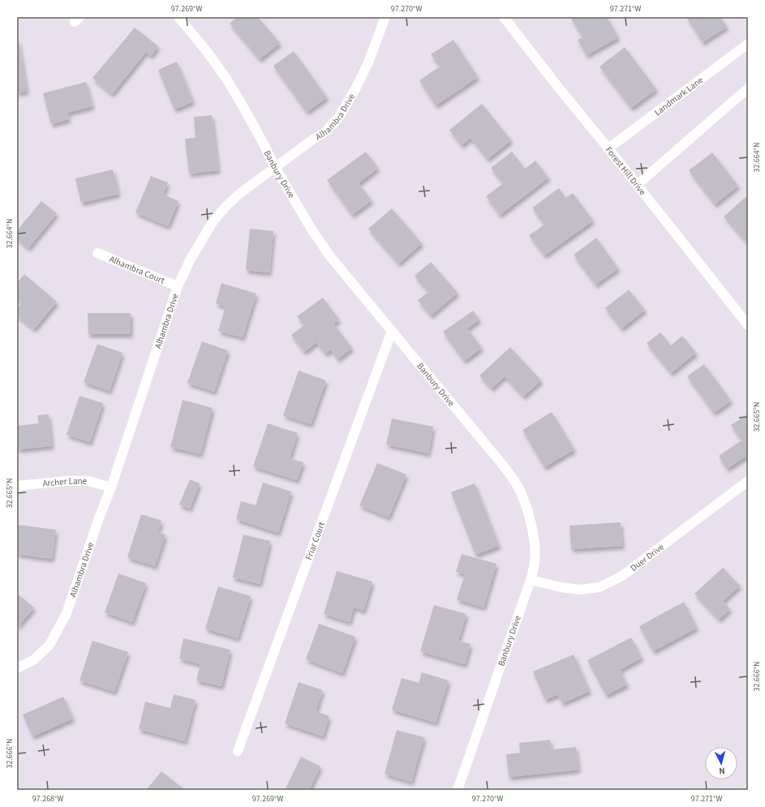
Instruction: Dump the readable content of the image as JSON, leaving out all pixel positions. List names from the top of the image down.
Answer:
{
  "streets": {
    "street": [
      "Landmark Lane",
      "Alhambra Drive",
      "Forest Hill Drive",
      "Banbury Drive",
      "Alhambra Court",
      "Archer Lane",
      "Friar Court",
      "Duer Drive"
    ]
  },
  "crossings": [
    ["Landmark Lane", "Forest Hill Drive"],
    ["Alhambra Drive", "Banbury Drive"],
    ["Alhambra Drive", "Alhambra Court"],
    ["Alhambra Drive", "Archer Lane"],
    ["Banbury Drive", "Friar Court"],
    ["Banbury Drive", "Duer Drive"]
  ],
  "north": "bottom",
  "coordinates": [
    "97.269°W",
    "97.270°W",
    "97.271°W",
    "32.664°N",
    "32.665°N",
    "32.666°N",
    "97.268°W"
  ]
}
